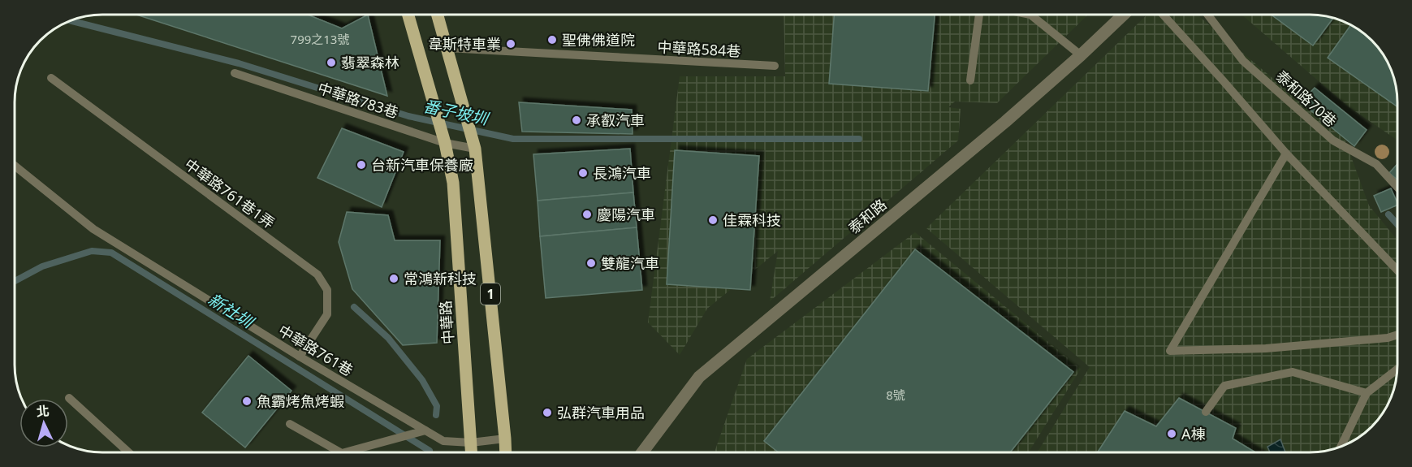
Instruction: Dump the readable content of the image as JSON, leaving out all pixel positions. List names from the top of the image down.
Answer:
{
  "streets": {
    "main road": ["1", "中華路"],
    "street": ["泰和路"],
    "lane": [
      "中華路584巷",
      "泰和路70巷",
      "中華路783巷",
      "中華路761巷1弄",
      "中華路761巷"
    ]
  },
  "crossings": [
    ["中華路584巷", "1"],
    ["中華路783巷", "1"],
    ["中華路783巷", "中華路"],
    ["中華路761巷1弄", "中華路761巷"],
    ["1", "中華路"],
    ["1", "中華路761巷"],
    ["中華路", "中華路761巷"]
  ],
  "water": ["番子坡圳", "新社圳"],
  "places": [
    "聖佛佛道院",
    "韋斯特車業",
    "翡翠森林",
    "承叡汽車",
    "台新汽車保養廠",
    "長鴻汽車",
    "慶陽汽車",
    "佳霖科技",
    "雙龍汽車",
    "常鴻新科技",
    "魚霸烤魚烤蝦",
    "弘群汽車用品",
    "A棟"
  ],
  "house_numbers": ["799之13號", "8號"],
  "north": "top"
}
